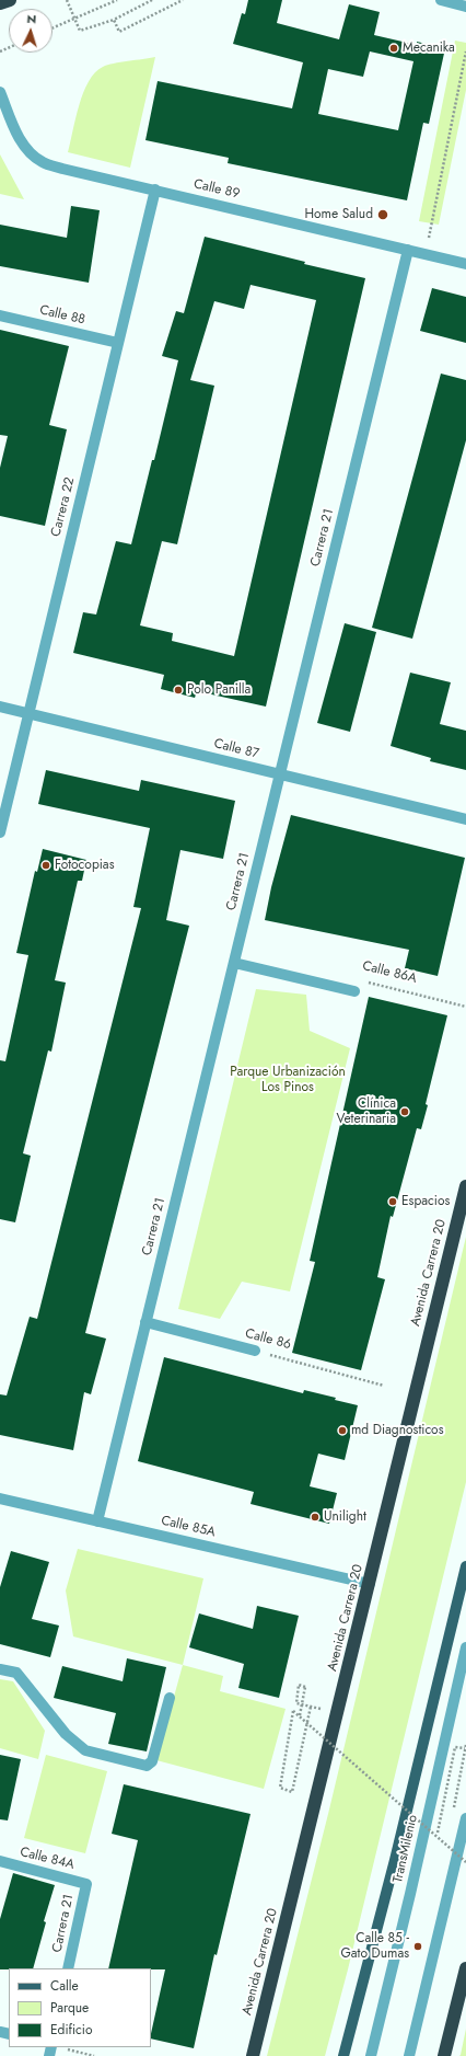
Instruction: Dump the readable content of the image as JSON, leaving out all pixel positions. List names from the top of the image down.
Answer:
{
  "streets": {
    "highway": ["Avenida Carrera 20"],
    "street": [
      "Calle 89",
      "Calle 88",
      "Carrera 22",
      "Carrera 21",
      "Calle 87",
      "Calle 86A",
      "Calle 86",
      "Calle 85A",
      "TransMilenio",
      "Calle 84A"
    ]
  },
  "crossings": [
    ["Calle 89", "Carrera 22"],
    ["Calle 89", "Carrera 21"],
    ["Calle 88", "Carrera 22"],
    ["Carrera 22", "Calle 87"],
    ["Carrera 21", "Calle 87"],
    ["Carrera 21", "Calle 86A"],
    ["Carrera 21", "Calle 86"],
    ["Carrera 21", "Calle 85A"],
    ["Carrera 21", "Calle 84A"],
    ["Avenida Carrera 20", "Calle 85A"]
  ],
  "parks": ["Parque Urbanización Los Pinos"],
  "places": [
    "Mecanika",
    "Home Salud",
    "Polo Panilla",
    "Fotocopias",
    "Clínica Veterinaria",
    "Espacios",
    "md Diagnosticos",
    "Unilight",
    "Calle 85 - Gato Dumas"
  ],
  "legend": ["Calle", "Parque", "Edificio"],
  "north": "top"
}
